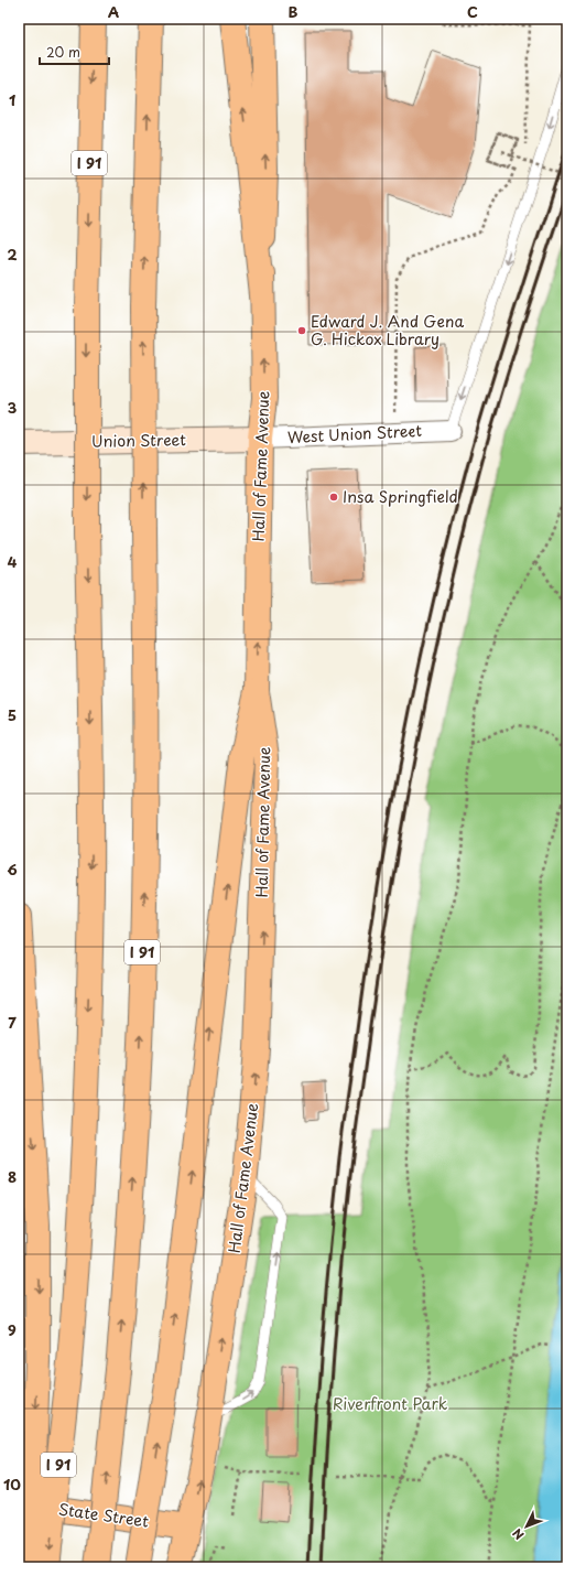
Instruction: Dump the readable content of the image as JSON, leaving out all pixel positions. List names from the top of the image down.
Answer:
{
  "streets": {
    "main road": ["I 91", "Hall of Fame Avenue", "State Street"],
    "street": ["West Union Street", "Union Street"]
  },
  "crossings": [
    ["West Union Street", "Union Street"],
    ["West Union Street", "Hall of Fame Avenue"],
    ["Union Street", "Hall of Fame Avenue"],
    ["Hall of Fame Avenue", "State Street"]
  ],
  "parks": ["Riverfront Park"],
  "places": ["Edward J. And Gena G. Hickox Library", "Insa Springfield"],
  "scale_bar": "20 m",
  "north": "bottom left",
  "grid": {
    "columns": ["A", "B", "C"],
    "rows": [
      "1",
      "2",
      "3",
      "4",
      "5",
      "6",
      "7",
      "8",
      "9",
      "10"
    ]
  }
}
